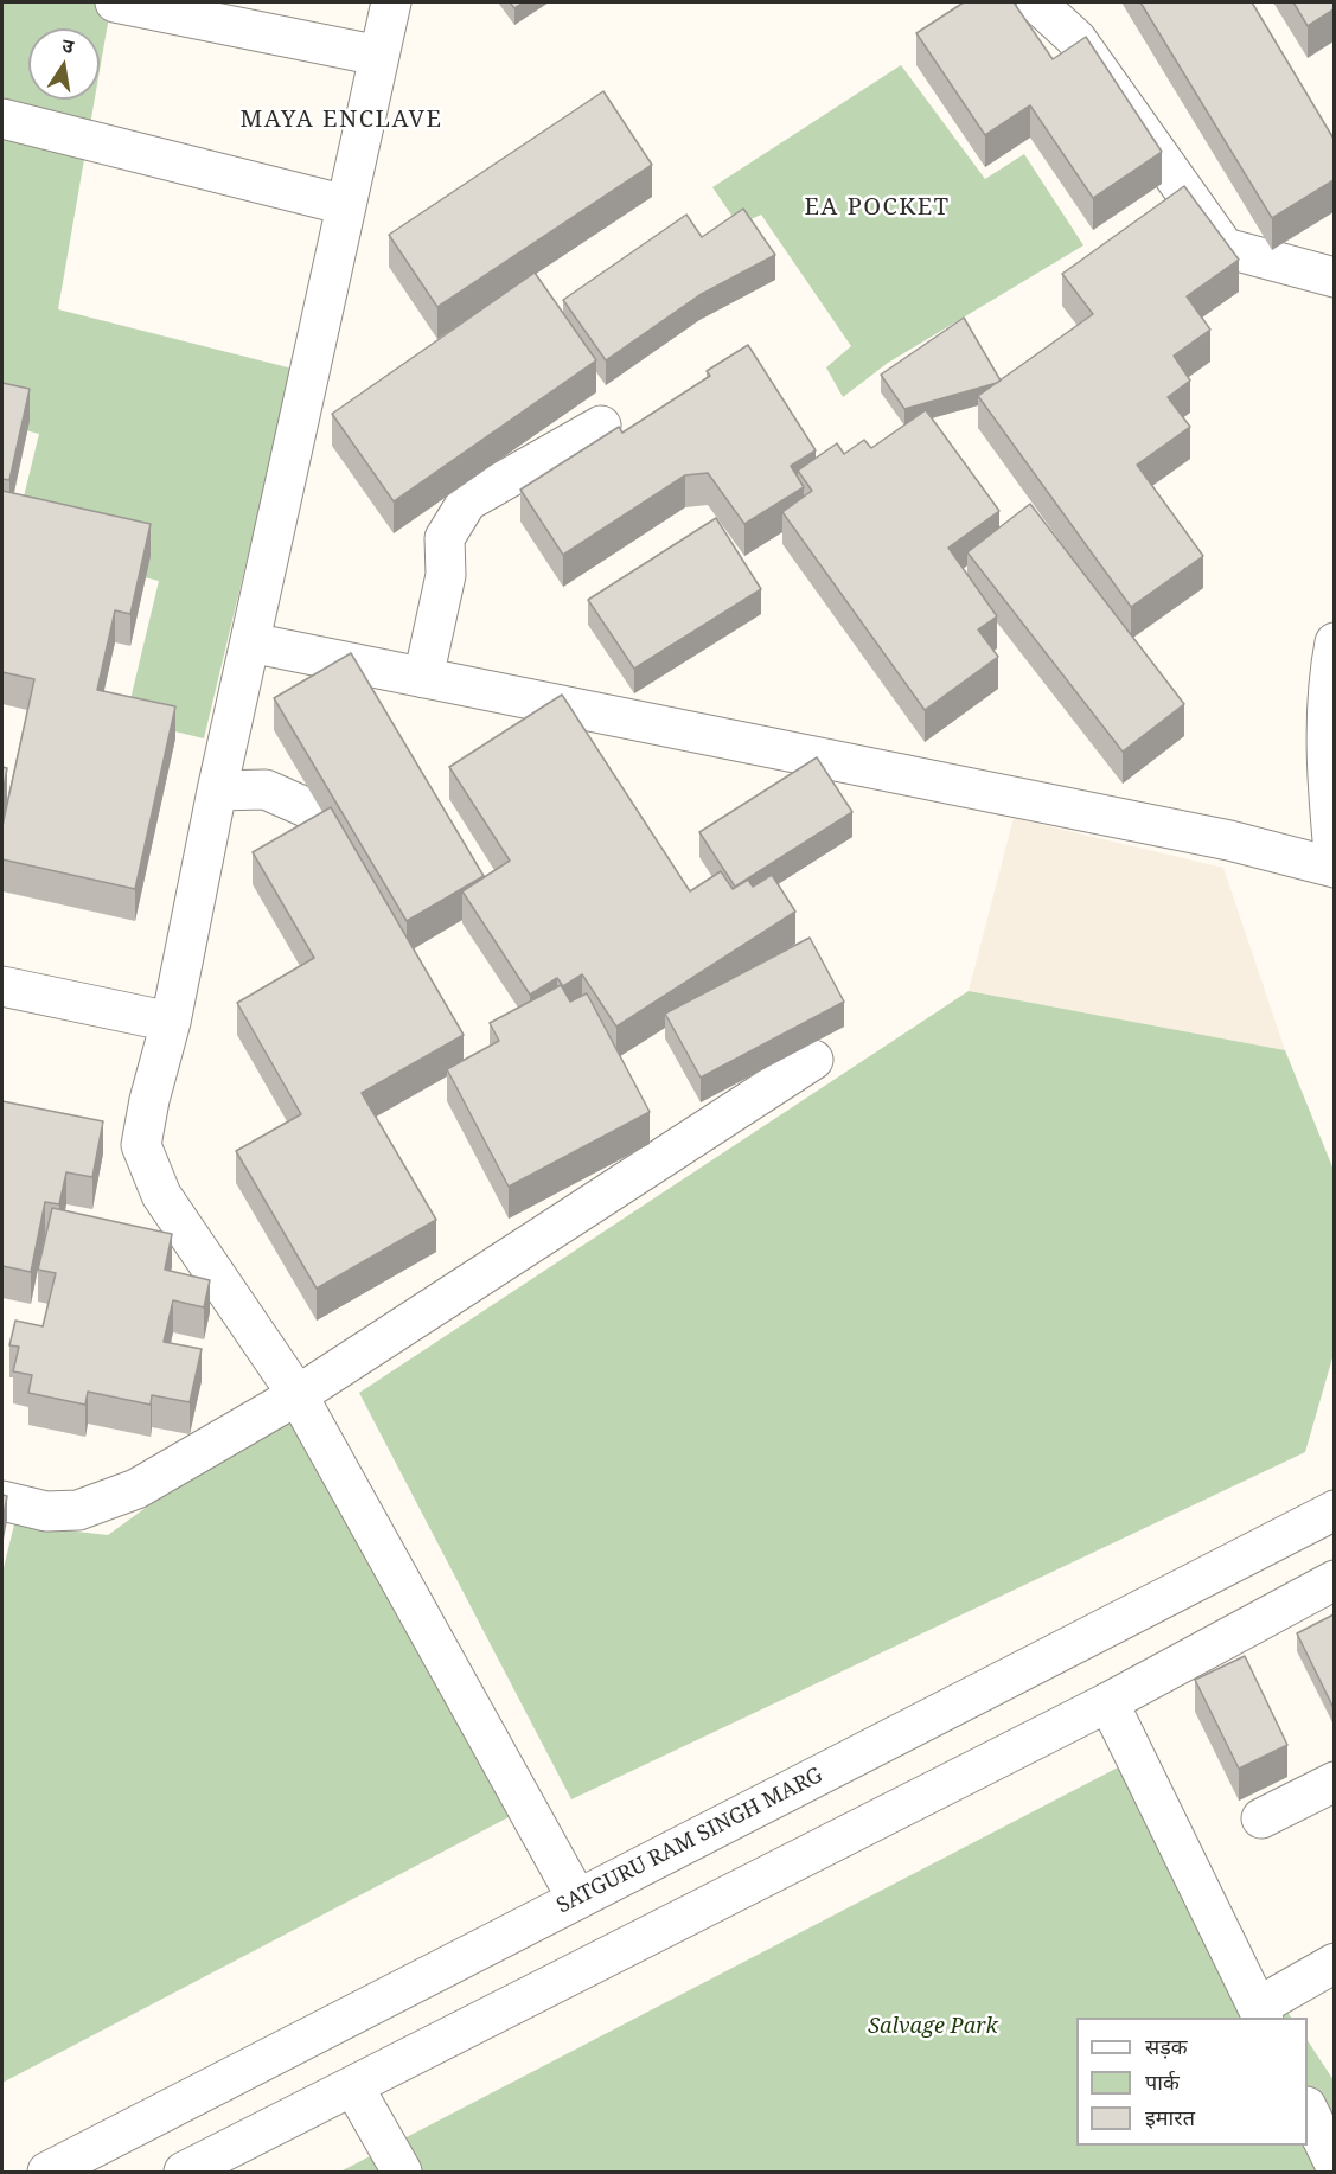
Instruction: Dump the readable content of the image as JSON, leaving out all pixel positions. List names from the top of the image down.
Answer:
{
  "streets": {
    "street": ["SATGURU RAM SINGH MARG"]
  },
  "districts": ["MAYA ENCLAVE", "EA POCKET"],
  "parks": ["Salvage Park"],
  "legend": ["सड़क", "पार्क", "इमारत"],
  "north": "top"
}
